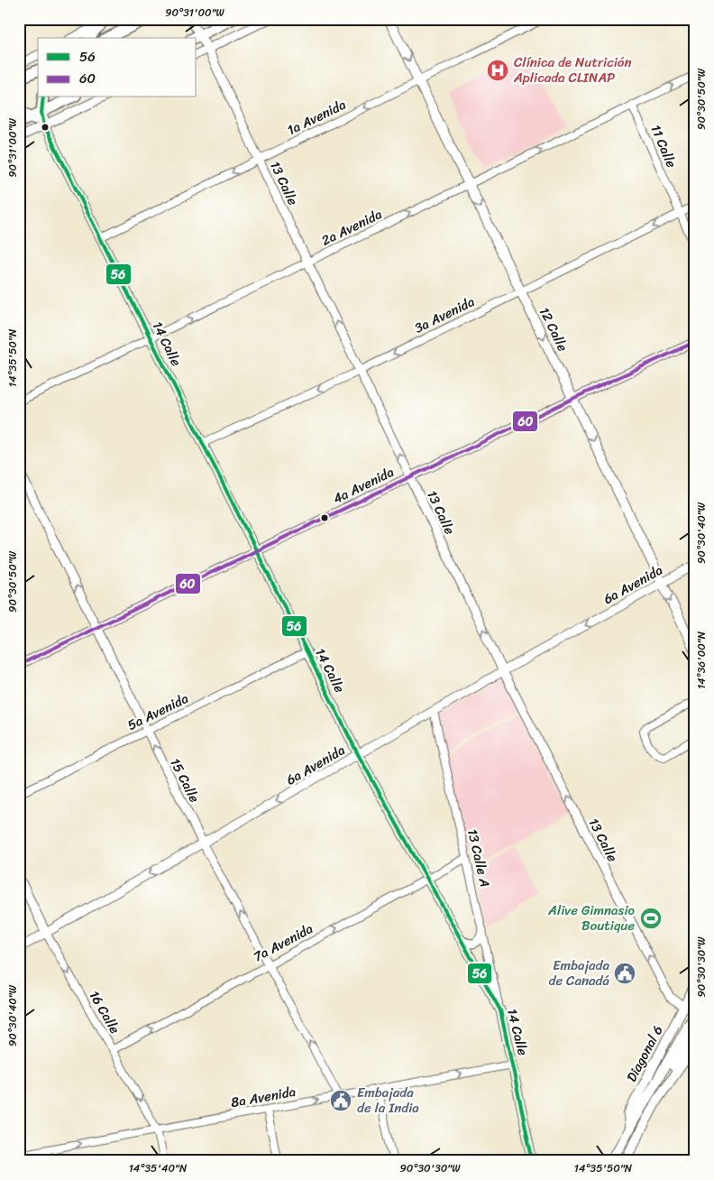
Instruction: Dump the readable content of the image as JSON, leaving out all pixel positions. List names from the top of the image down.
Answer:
{
  "streets": {
    "main road": ["12 Calle", "Diagonal 6"],
    "street": [
      "1a Avenida",
      "11 Calle",
      "13 Calle",
      "2a Avenida",
      "3a Avenida",
      "14 Calle",
      "4a Avenida",
      "6a Avenida",
      "5a Avenida",
      "15 Calle",
      "13 Calle A",
      "7a Avenida",
      "16 Calle",
      "8a Avenida"
    ]
  },
  "crossings": [
    ["1a Avenida", "13 Calle"],
    ["1a Avenida", "12 Calle"],
    ["1a Avenida", "14 Calle"],
    ["11 Calle", "2a Avenida"],
    ["11 Calle", "3a Avenida"],
    ["13 Calle", "2a Avenida"],
    ["13 Calle", "3a Avenida"],
    ["13 Calle", "4a Avenida"],
    ["13 Calle", "6a Avenida"],
    ["13 Calle", "Diagonal 6"],
    ["2a Avenida", "12 Calle"],
    ["2a Avenida", "14 Calle"],
    ["3a Avenida", "12 Calle"],
    ["3a Avenida", "14 Calle"],
    ["12 Calle", "4a Avenida"],
    ["12 Calle", "6a Avenida"],
    ["14 Calle", "4a Avenida"],
    ["14 Calle", "6a Avenida"],
    ["14 Calle", "5a Avenida"],
    ["14 Calle", "13 Calle A"],
    ["14 Calle", "7a Avenida"],
    ["14 Calle", "8a Avenida"],
    ["4a Avenida", "15 Calle"],
    ["6a Avenida", "15 Calle"],
    ["6a Avenida", "13 Calle A"],
    ["6a Avenida", "16 Calle"],
    ["5a Avenida", "15 Calle"],
    ["15 Calle", "7a Avenida"],
    ["15 Calle", "8a Avenida"],
    ["13 Calle A", "7a Avenida"],
    ["7a Avenida", "16 Calle"],
    ["16 Calle", "8a Avenida"]
  ],
  "one_way": [
    "1a Avenida",
    "13 Calle",
    "2a Avenida",
    "3a Avenida",
    "12 Calle",
    "6a Avenida",
    "15 Calle",
    "7a Avenida",
    "16 Calle",
    "8a Avenida"
  ],
  "places": {
    "hospital": ["Clínica de Nutrición Aplicada CLINAP"],
    "sports": ["Alive Gimnasio Boutique"],
    "public building": ["Embajada de Canadá", "Embajada de la India"]
  },
  "lines": ["transit line 56", "transit line 60"],
  "legend": ["56", "60"],
  "coordinates": [
    "90°31'00\"W",
    "90°30'50\"W",
    "14°35'50\"N",
    "90°30'40\"W",
    "14°36'00\"N",
    "90°30'30\"W",
    "14°35'40\"N"
  ]
}
